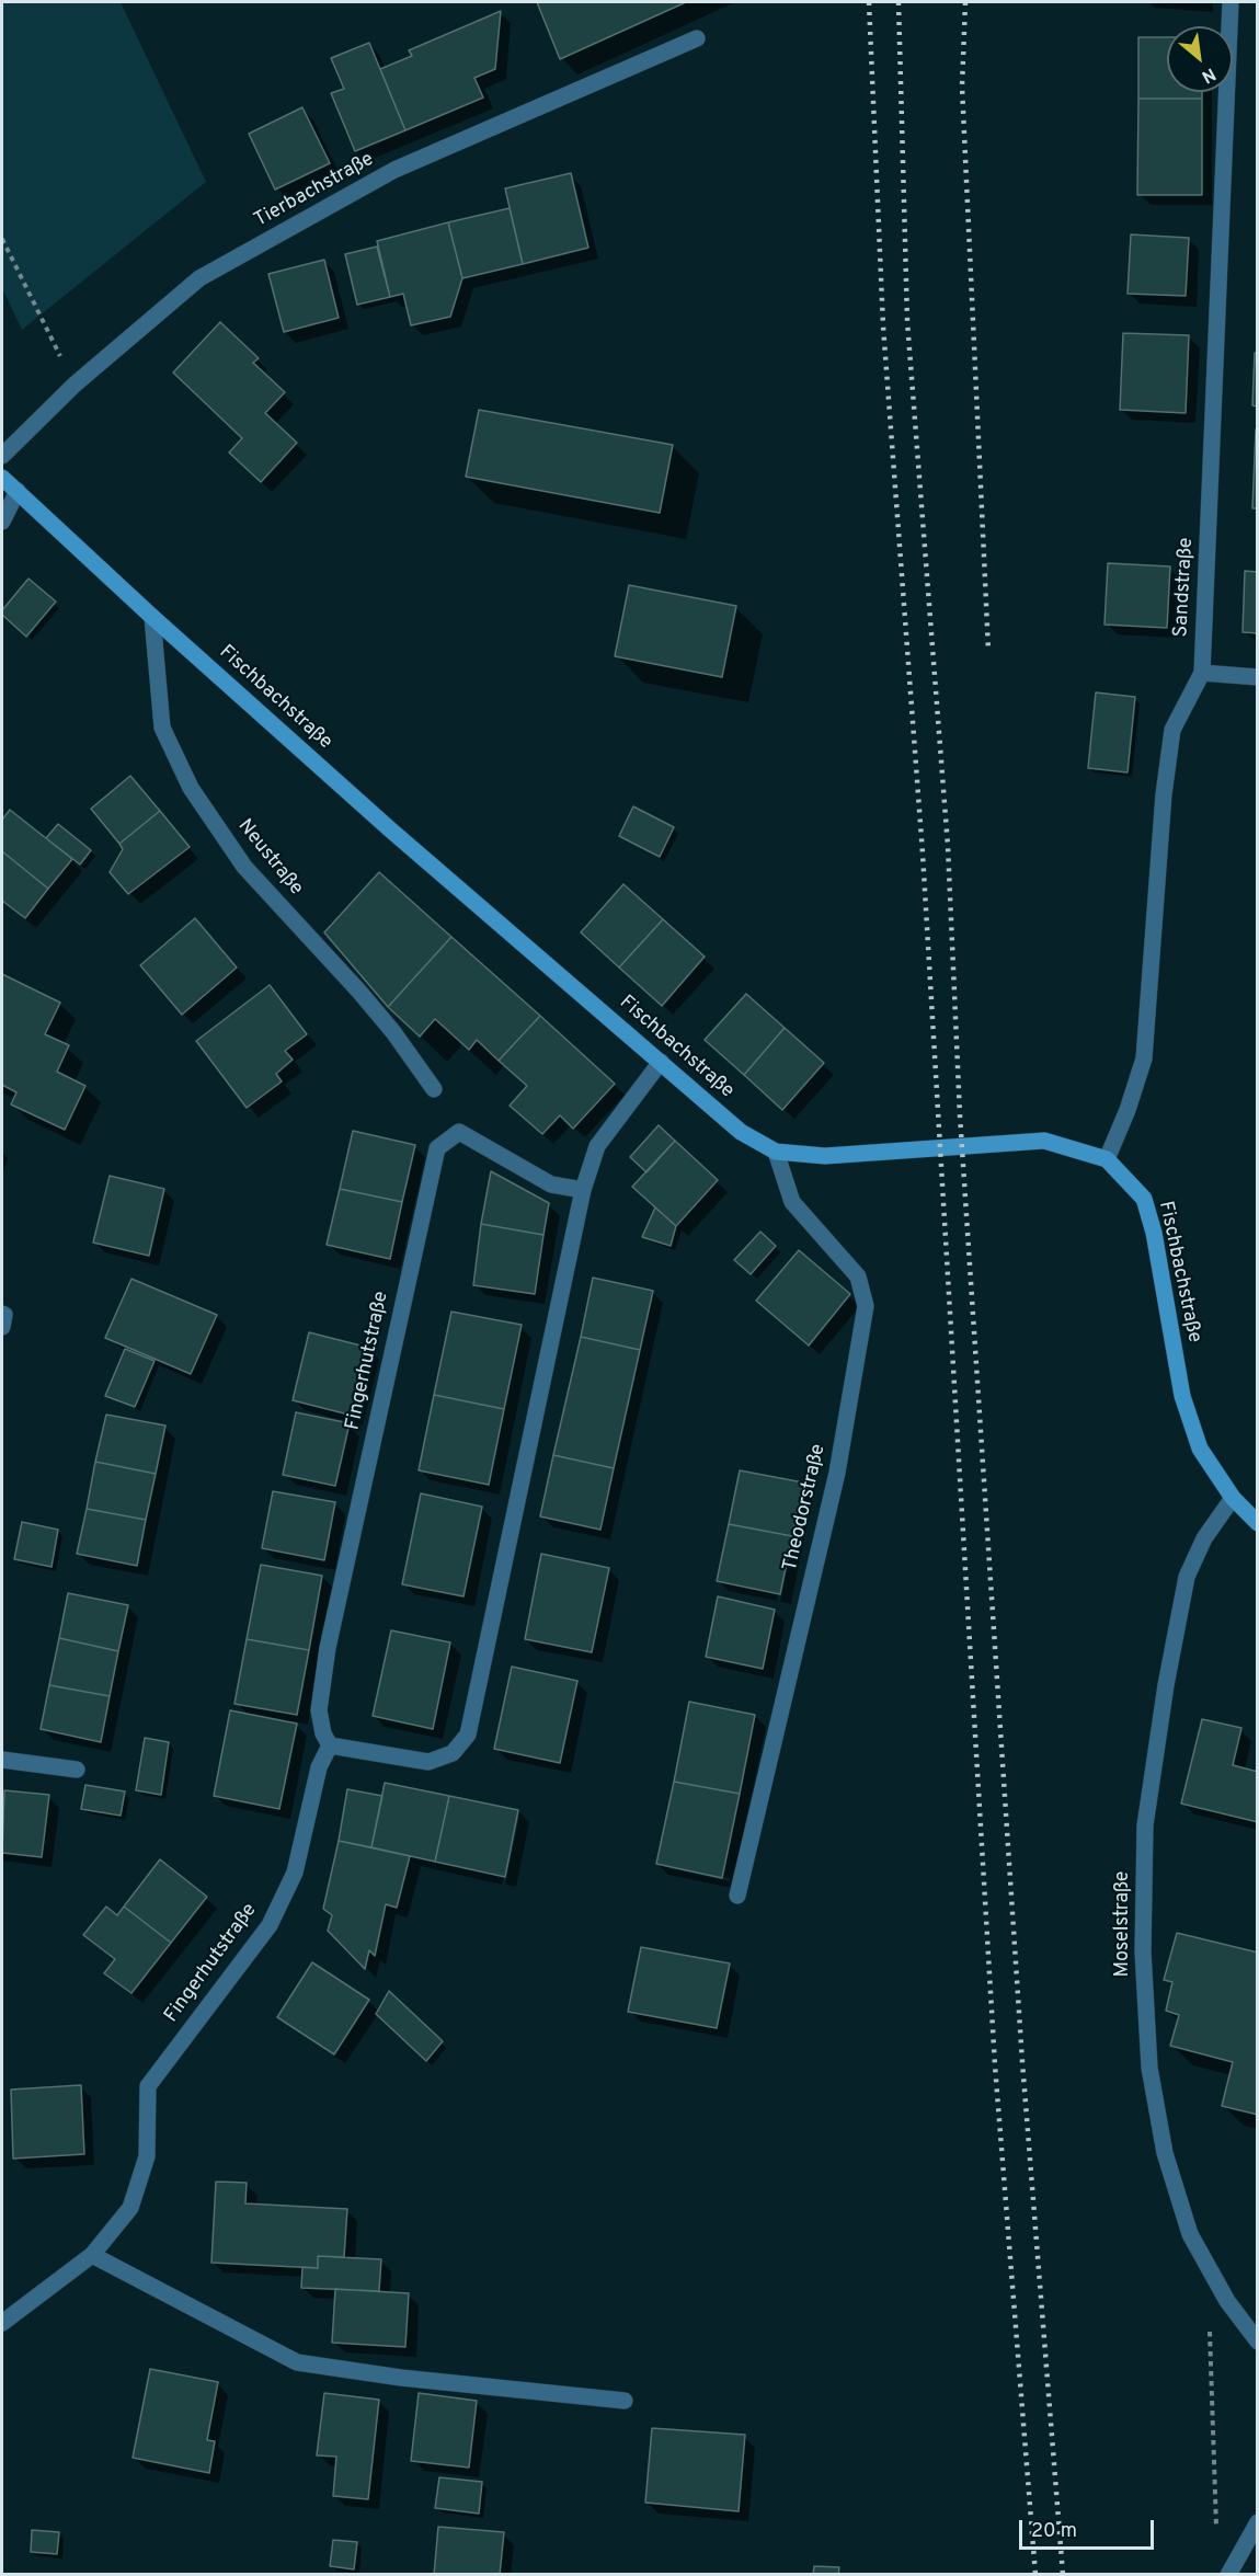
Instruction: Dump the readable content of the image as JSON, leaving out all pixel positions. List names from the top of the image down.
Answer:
{
  "streets": {
    "street": [
      "Tierbachstraße",
      "Sandstraße",
      "Fischbachstraße",
      "Neustraße",
      "Fingerhutstraße",
      "Theodorstraße",
      "Moselstraße"
    ]
  },
  "crossings": [
    ["Sandstraße", "Fischbachstraße"],
    ["Fischbachstraße", "Neustraße"],
    ["Fischbachstraße", "Theodorstraße"],
    ["Fischbachstraße", "Moselstraße"]
  ],
  "scale_bar": "20 m",
  "north": "bottom right"
}
